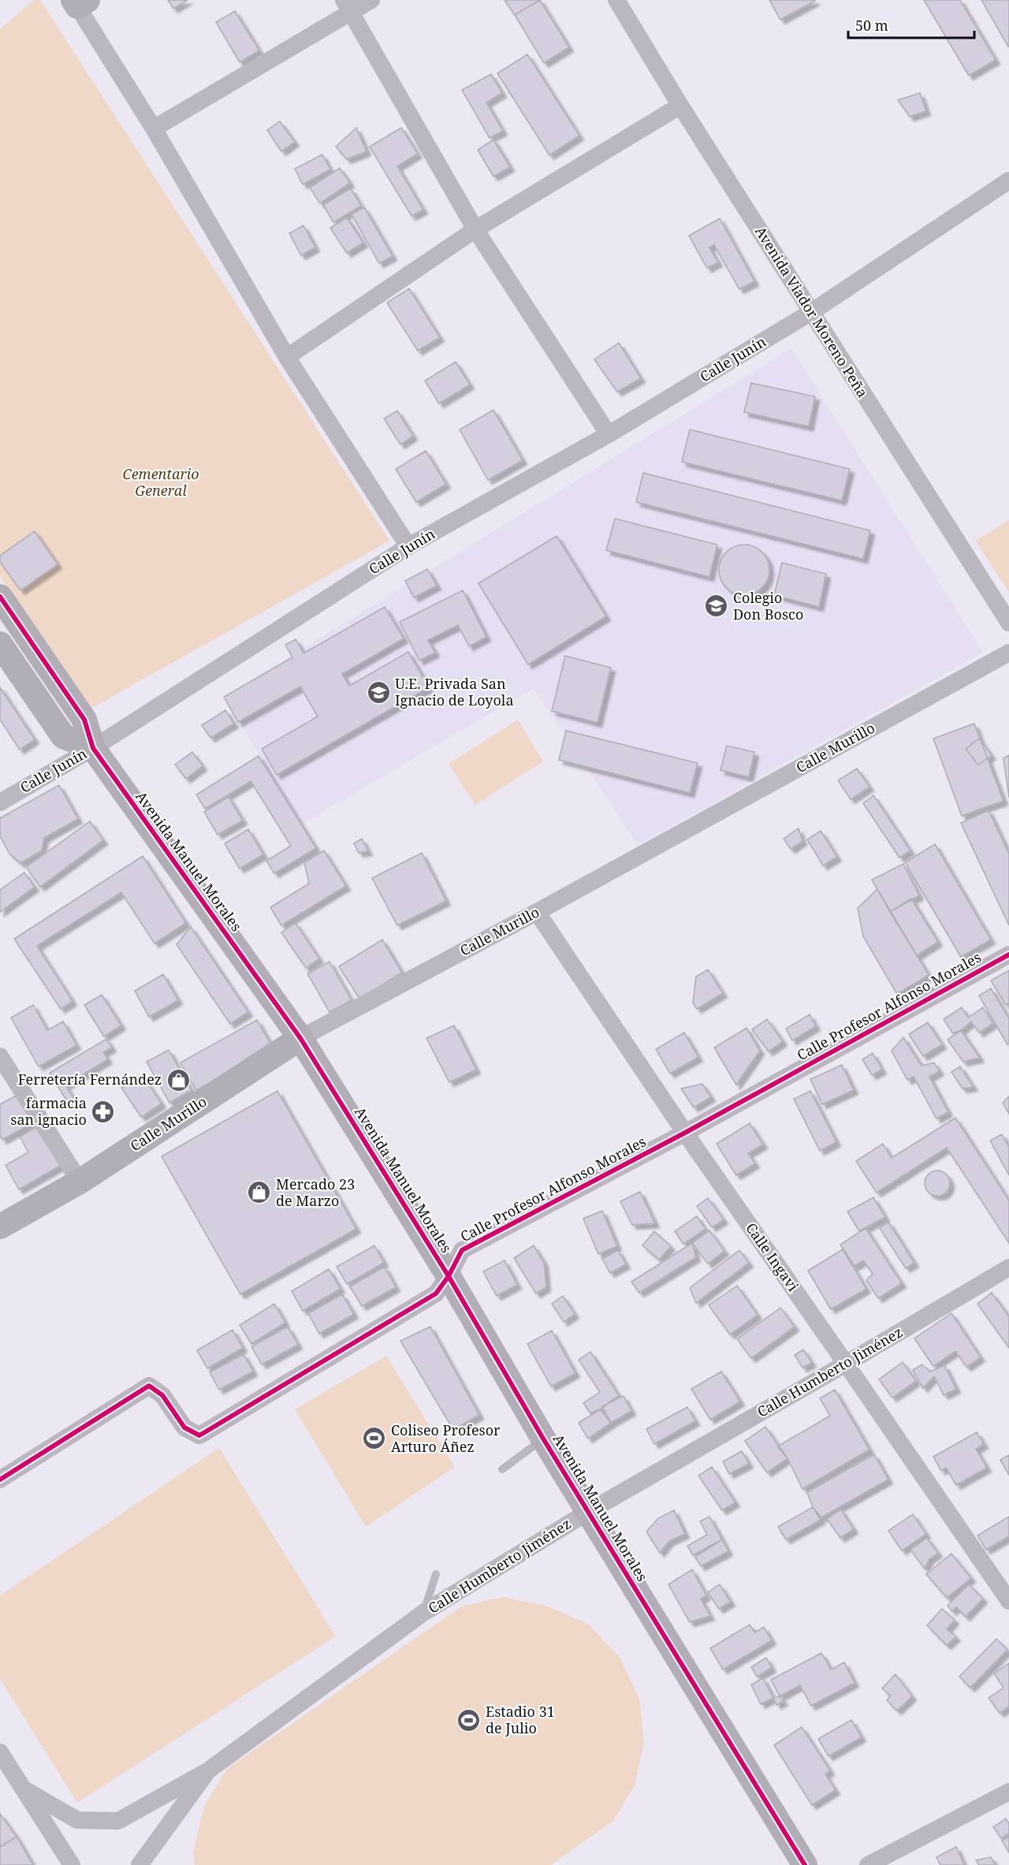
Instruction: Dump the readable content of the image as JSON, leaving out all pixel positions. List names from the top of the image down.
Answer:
{
  "streets": {
    "street": [
      "Avenida Viador Moreno Peña",
      "Calle Junín",
      "Calle Murillo",
      "Avenida Manuel Morales",
      "Calle Profesor Alfonso Morales",
      "Calle Ingavi",
      "Calle Humberto Jiménez"
    ]
  },
  "crossings": [
    ["Avenida Viador Moreno Peña", "Calle Junín"],
    ["Calle Junín", "Avenida Manuel Morales"],
    ["Calle Murillo", "Avenida Manuel Morales"],
    ["Calle Murillo", "Calle Ingavi"],
    ["Avenida Manuel Morales", "Calle Profesor Alfonso Morales"],
    ["Avenida Manuel Morales", "Calle Humberto Jiménez"],
    ["Calle Profesor Alfonso Morales", "Calle Ingavi"],
    ["Calle Ingavi", "Calle Humberto Jiménez"]
  ],
  "parks": ["Cementario General"],
  "places": {
    "school or university": ["Colegio Don Bosco", "U.E. Privada San Ignacio de Loyola"],
    "shop": ["Ferretería Fernández", "Mercado 23 de Marzo"],
    "pharmacy": ["farmacia san ignacio"],
    "sports": ["Coliseo Profesor Arturo Áñez", "Estadio 31 de Julio"]
  },
  "scale_bar": "50 m"
}
